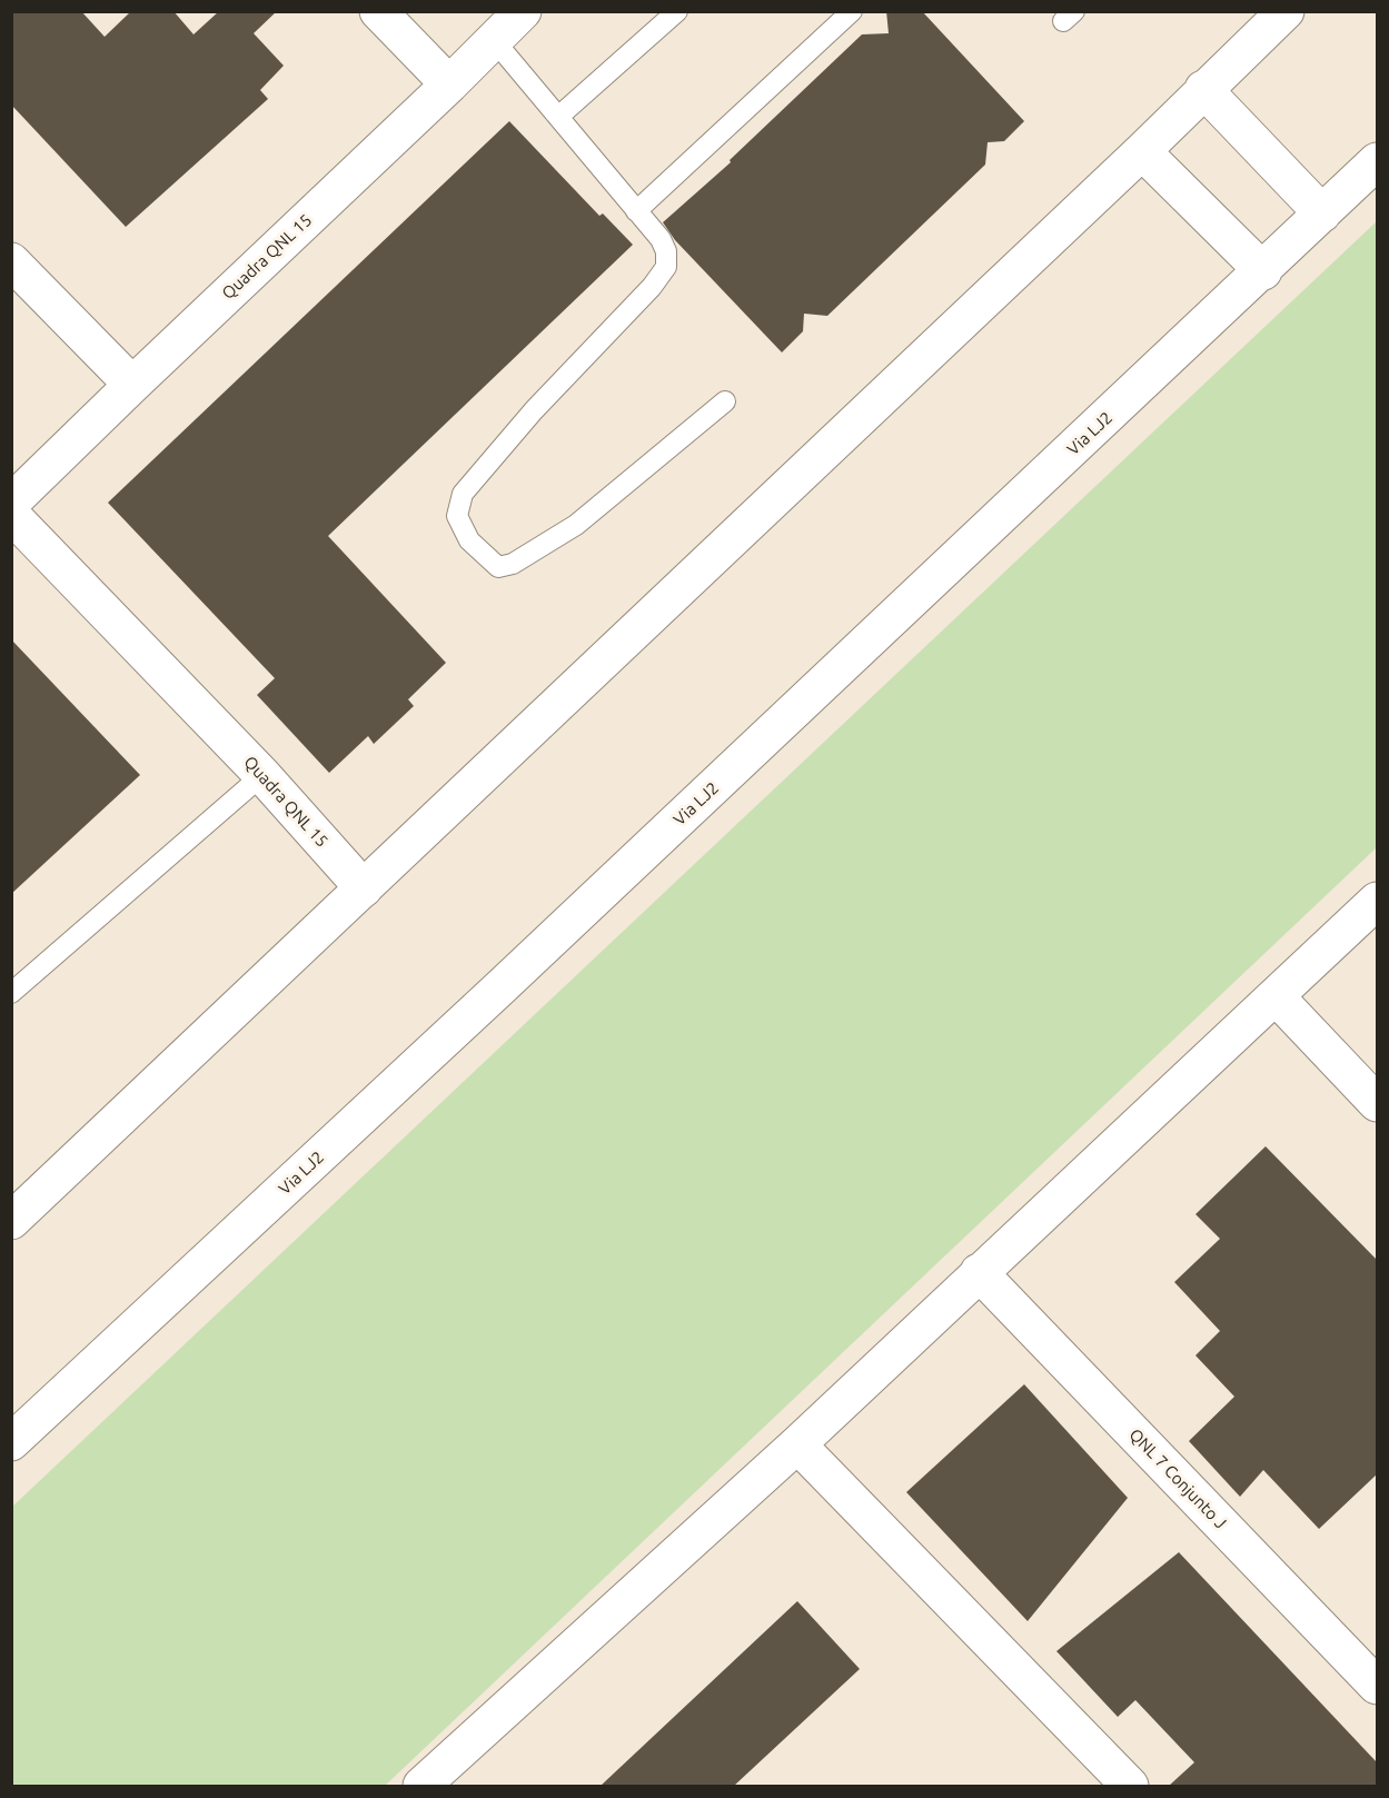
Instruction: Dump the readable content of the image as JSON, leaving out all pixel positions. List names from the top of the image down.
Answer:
{
  "streets": {
    "street": ["Quadra QNL 15", "Via LJ2", "QNL 7 Conjunto J"]
  }
}
